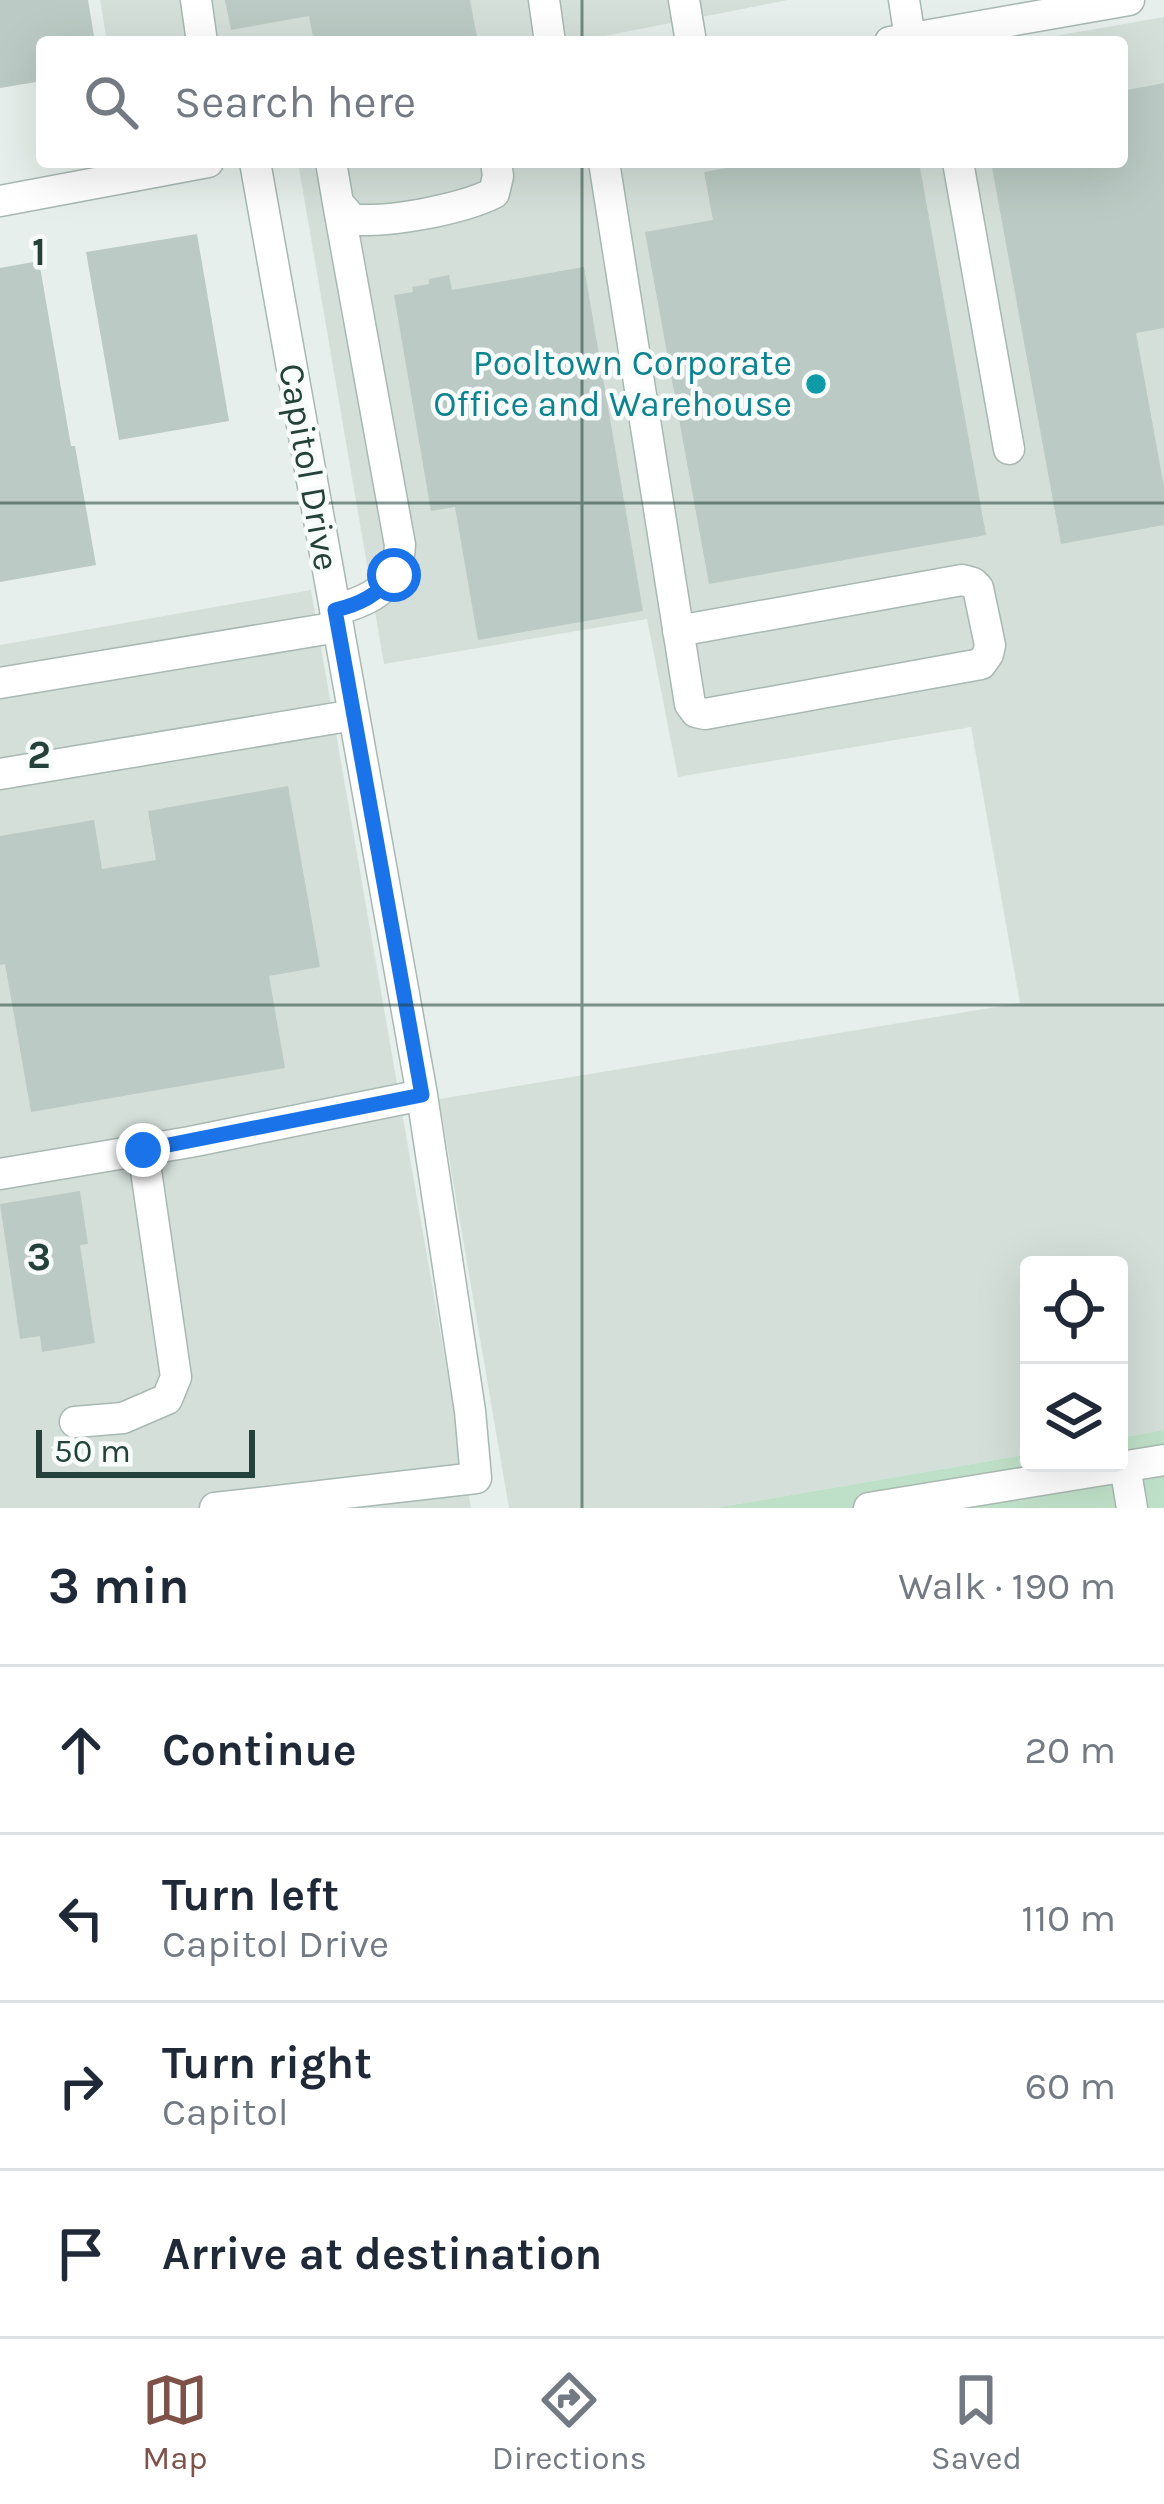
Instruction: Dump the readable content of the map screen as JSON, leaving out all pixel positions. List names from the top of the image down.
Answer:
{
  "streets": {
    "street": ["Capitol Drive"]
  },
  "places": ["Pooltown Corporate Office and Warehouse"],
  "scale_bar": "50 m",
  "page": {
    "search": "Search here",
    "scale": "50 m",
    "heading": ["3 min", "Walk · 190 m"],
    "list": [
      ["Continue", "20 m"],
      ["Turn left", "Capitol Drive", "110 m"],
      ["Turn right", "Capitol", "60 m"],
      "Arrive at destination"
    ],
    "nav": ["Map", "Directions", "Saved"]
  },
  "grid": {
    "rows": ["1", "2", "3"]
  }
}
